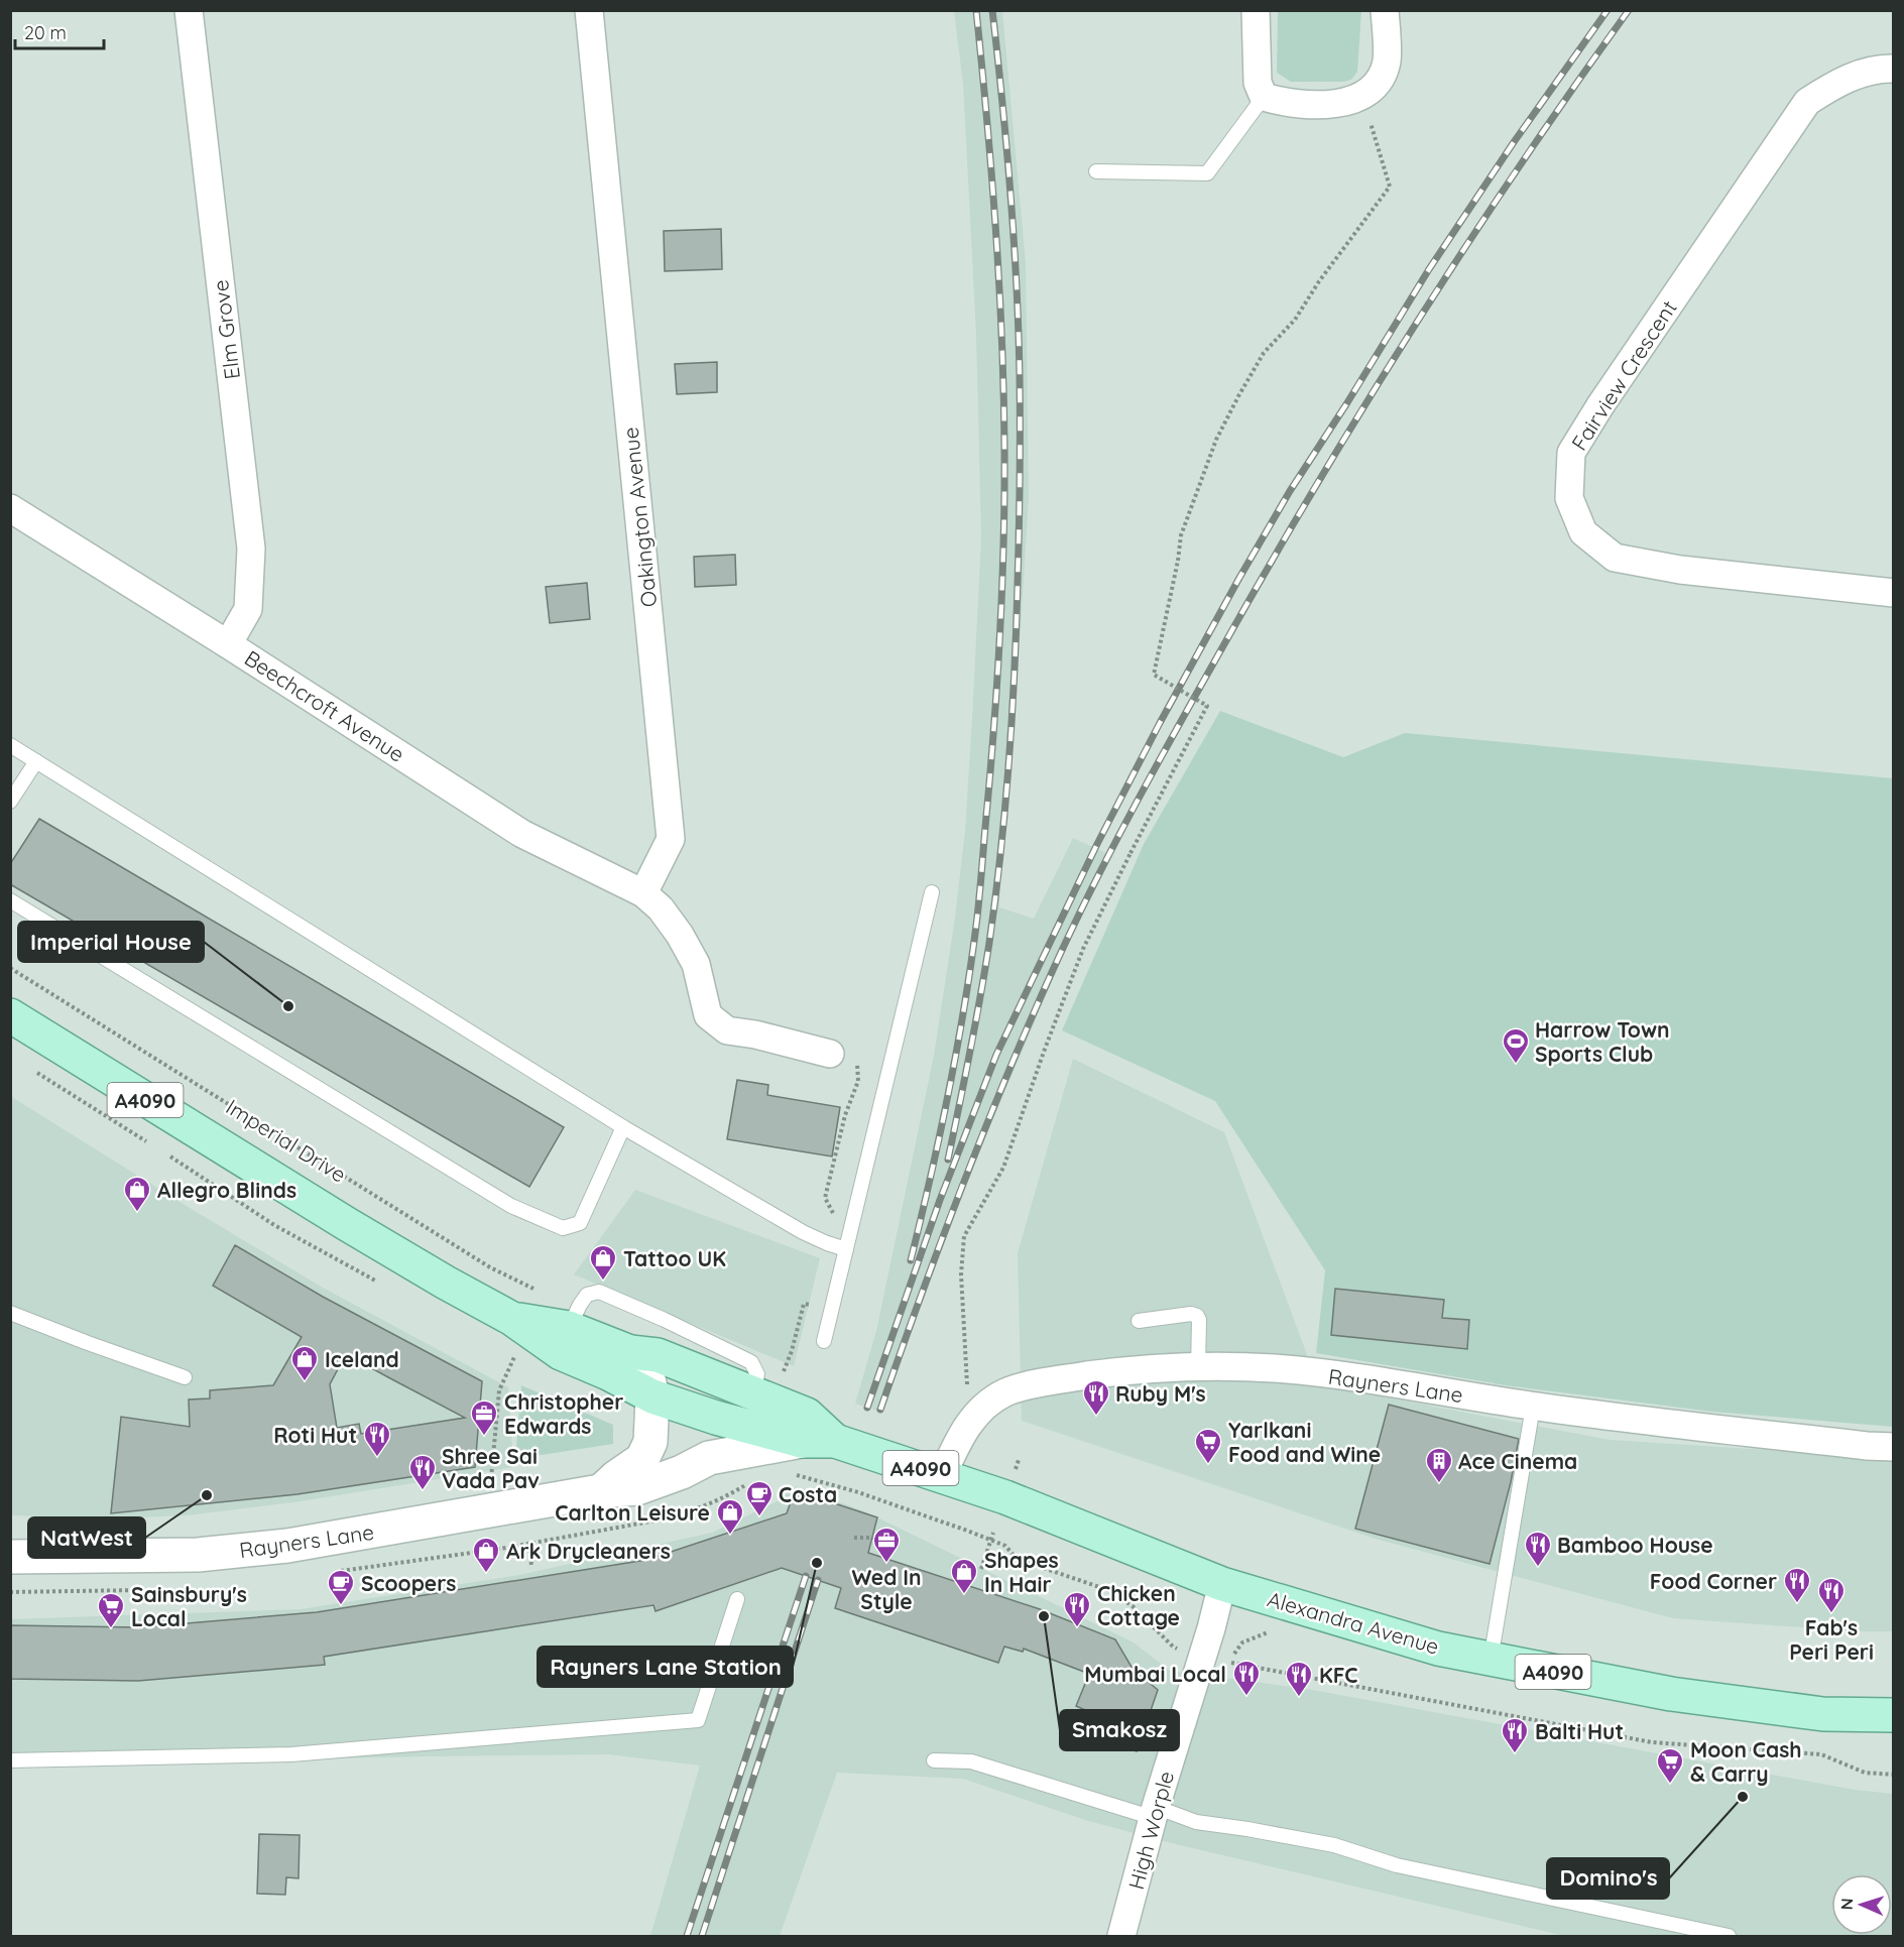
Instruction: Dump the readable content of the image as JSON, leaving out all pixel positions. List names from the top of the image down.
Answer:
{
  "streets": {
    "main road": ["A4090", "Imperial Drive", "Alexandra Avenue"],
    "street": [
      "Elm Grove",
      "Fairview Crescent",
      "Oakington Avenue",
      "Beechcroft Avenue",
      "Rayners Lane",
      "High Worple"
    ]
  },
  "crossings": [
    ["Elm Grove", "Beechcroft Avenue"],
    ["Oakington Avenue", "Beechcroft Avenue"],
    ["Imperial Drive", "Rayners Lane"],
    ["Imperial Drive", "Alexandra Avenue"],
    ["Rayners Lane", "Alexandra Avenue"],
    ["Alexandra Avenue", "High Worple"]
  ],
  "places": {
    "other": [
      "Imperial House",
      "NatWest",
      "Rayners Lane Station",
      "Smakosz",
      "Domino's"
    ],
    "sports": ["Harrow Town Sports Club"],
    "shop": [
      "Allegro Blinds",
      "Tattoo UK",
      "Iceland",
      "Carlton Leisure",
      "Ark Drycleaners",
      "Shapes In Hair"
    ],
    "restaurant": [
      "Ruby M's",
      "Roti Hut",
      "Shree Sai Vada Pav",
      "Bamboo House",
      "Food Corner",
      "Fab's Peri Peri",
      "Chicken Cottage",
      "Mumbai Local",
      "KFC",
      "Balti Hut"
    ],
    "office": ["Christopher Edwards", "Wed In Style"],
    "supermarket": ["Yarlkani Food and Wine", "Sainsbury's Local", "Moon Cash & Carry"],
    "building": ["Ace Cinema"],
    "cafe": ["Costa", "Scoopers"]
  },
  "scale_bar": "20 m",
  "north": "left"
}
